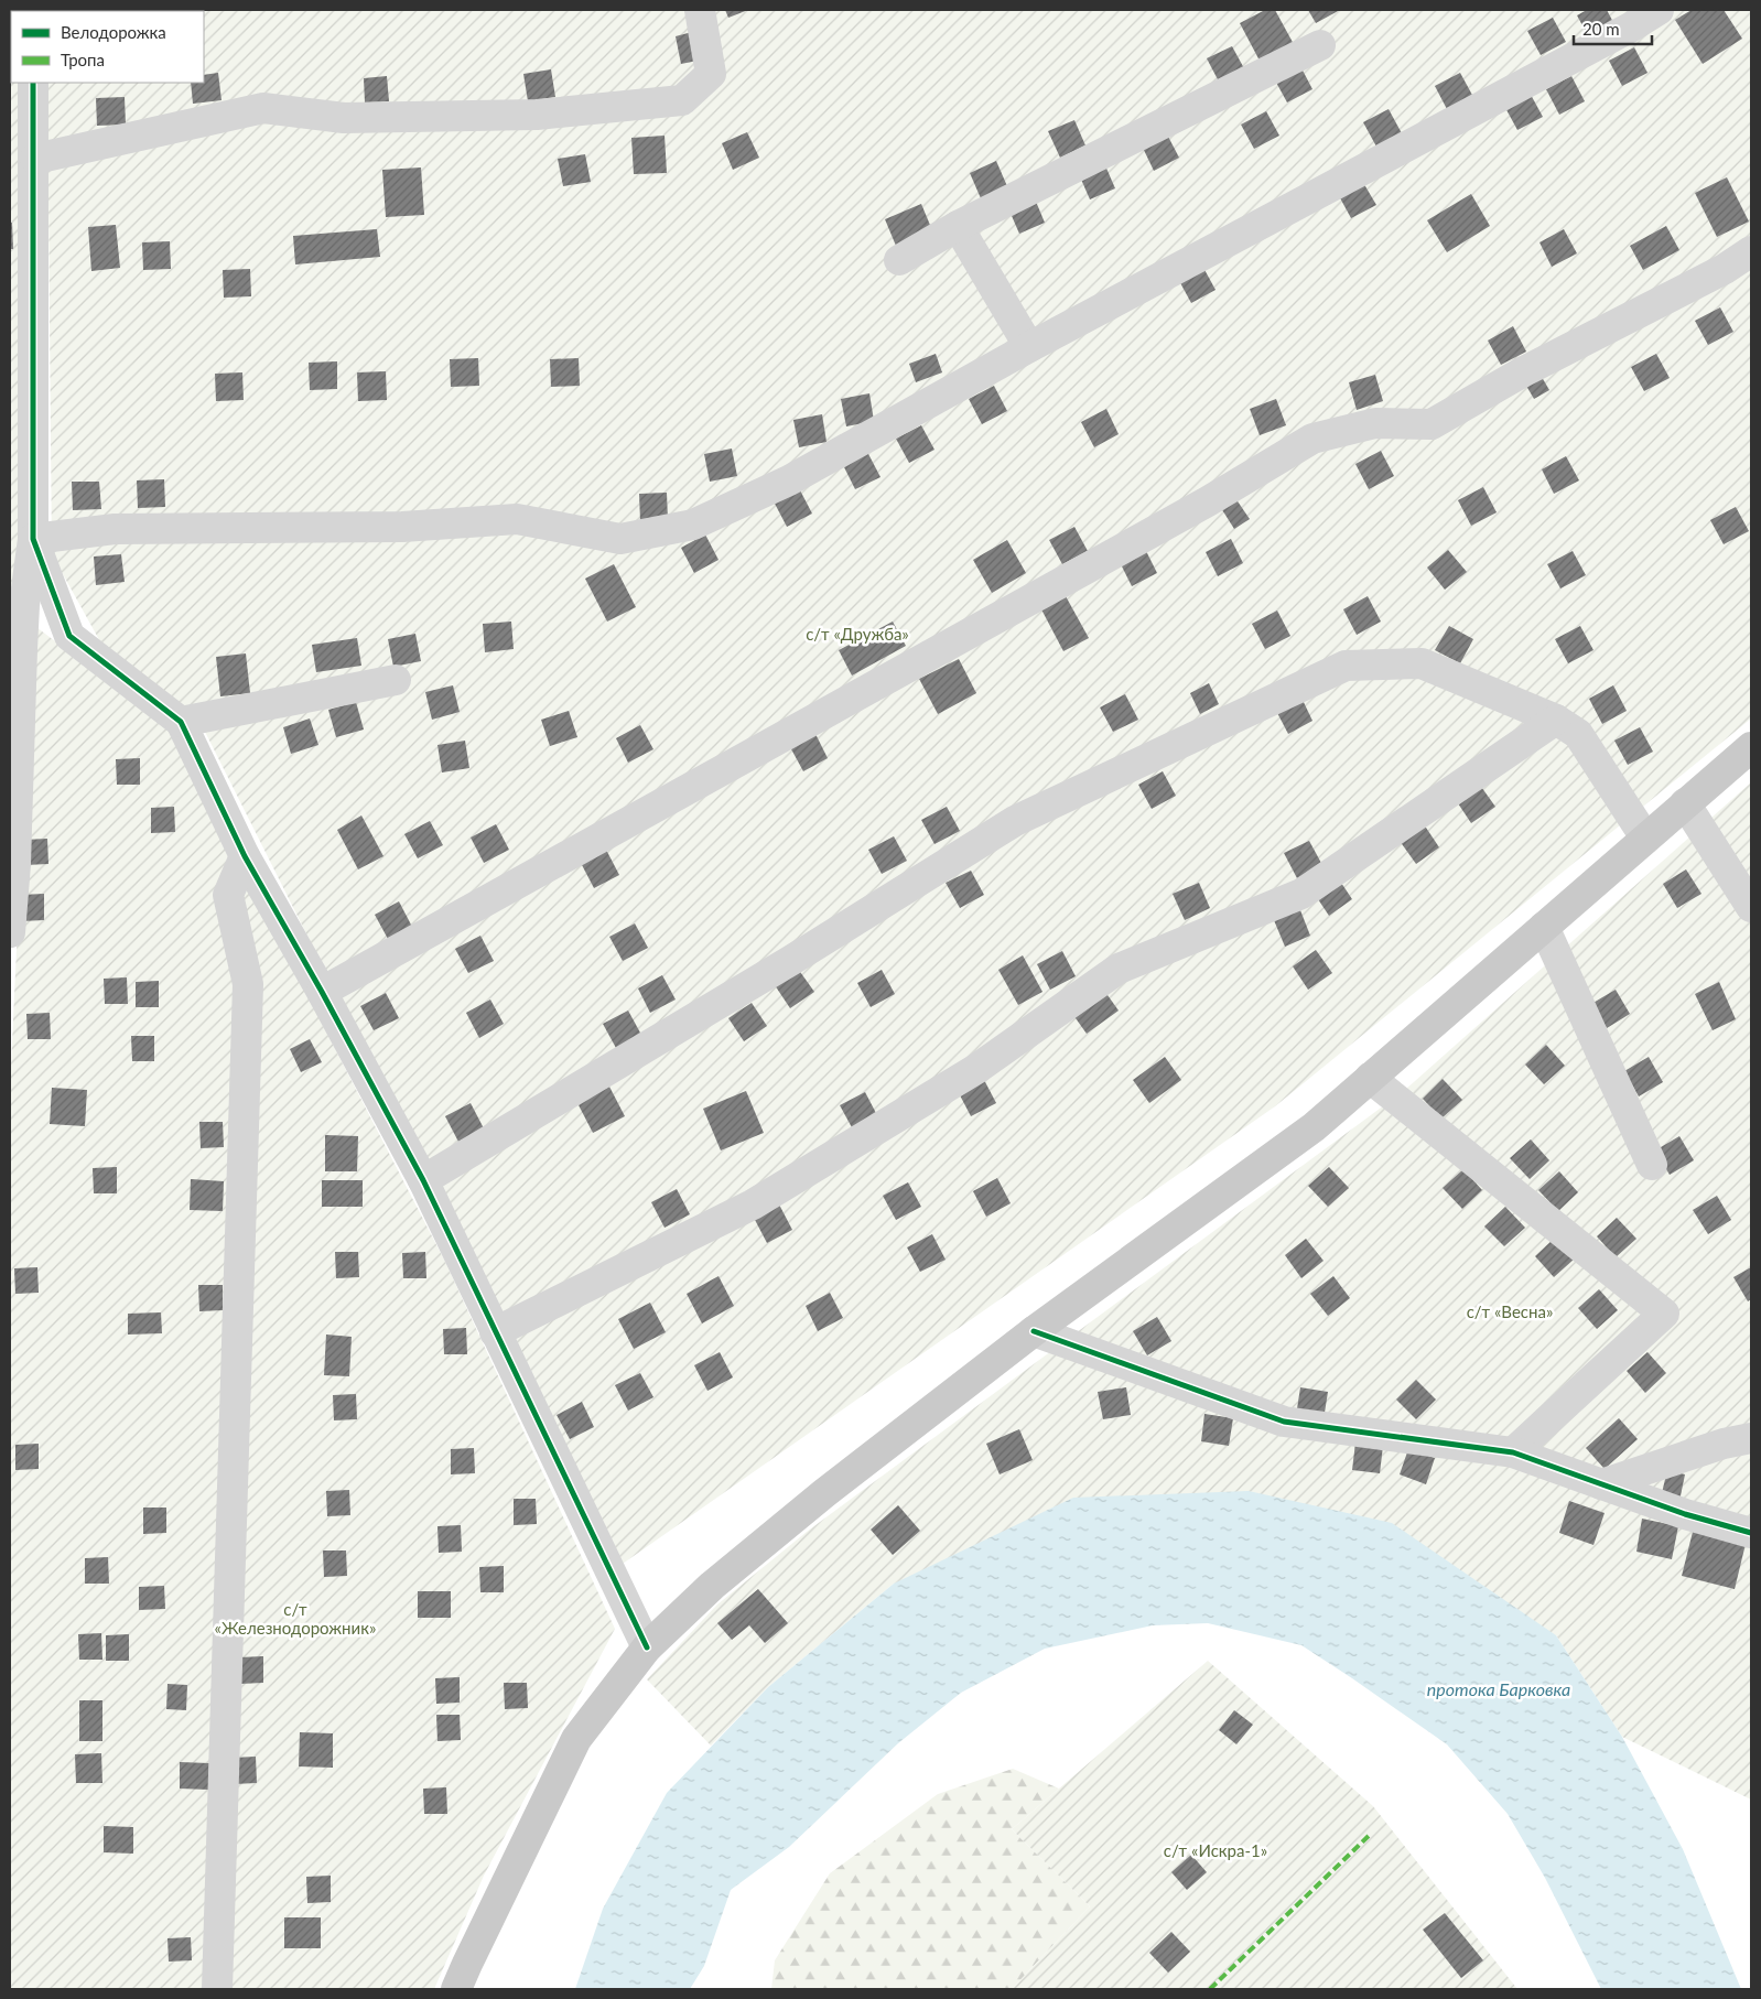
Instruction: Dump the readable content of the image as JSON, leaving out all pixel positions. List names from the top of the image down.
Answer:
{
  "water": ["протока Барковка"],
  "parks": [
    "с/т «Дружба»",
    "с/т «Весна»",
    "с/т «Железнодорожник»",
    "с/т «Искра-1»"
  ],
  "legend": ["Велодорожка", "Тропа"],
  "scale_bar": "20 m"
}
